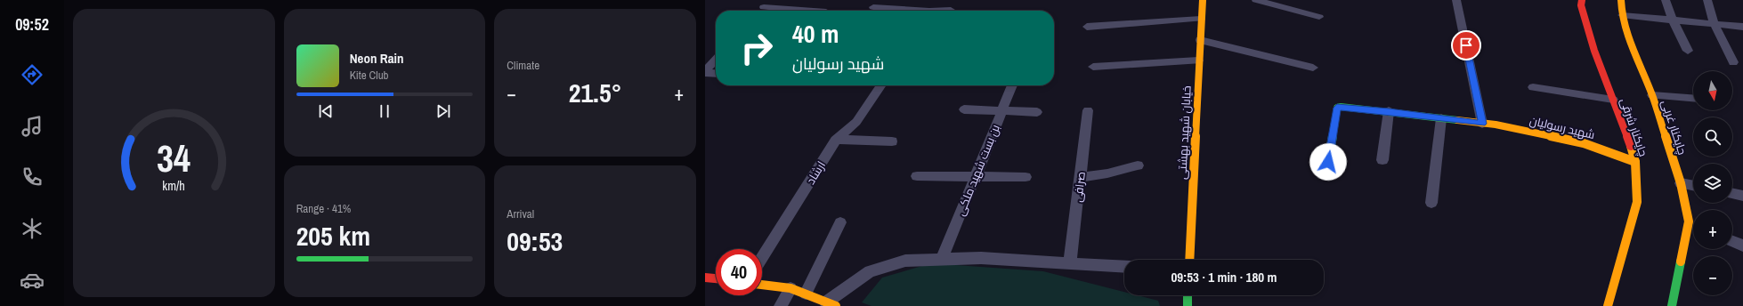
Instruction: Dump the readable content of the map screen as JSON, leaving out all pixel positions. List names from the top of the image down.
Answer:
{
  "streets": {
    "main road": [
      "شهید رسولیان",
      "چایکنار شرقی",
      "چایکنار غربی",
      "خیابان شهید بهشتی"
    ],
    "street": ["بن بست شهید ملکی", "ارشاد", "صرافی"]
  },
  "crossings": [
    ["شهید رسولیان", "چایکنار شرقی"]
  ],
  "north": "bottom",
  "page": {
    "tabs": "09:52",
    "tile": [
      "Climate",
      ["Range · 41%", "205 km"],
      ["Arrival", "09:53"]
    ],
    "turn": ["40 m", "شهید رسولیان"],
    "song": ["Neon Rain", "Kite Club"],
    "map_buttons": ["+", "−"],
    "heat": ["−", "21.5°", "+"],
    "limit": "40",
    "trip": "09:53 · 1 min · 180 m",
    "gauge": ["34", "km/h"]
  }
}
